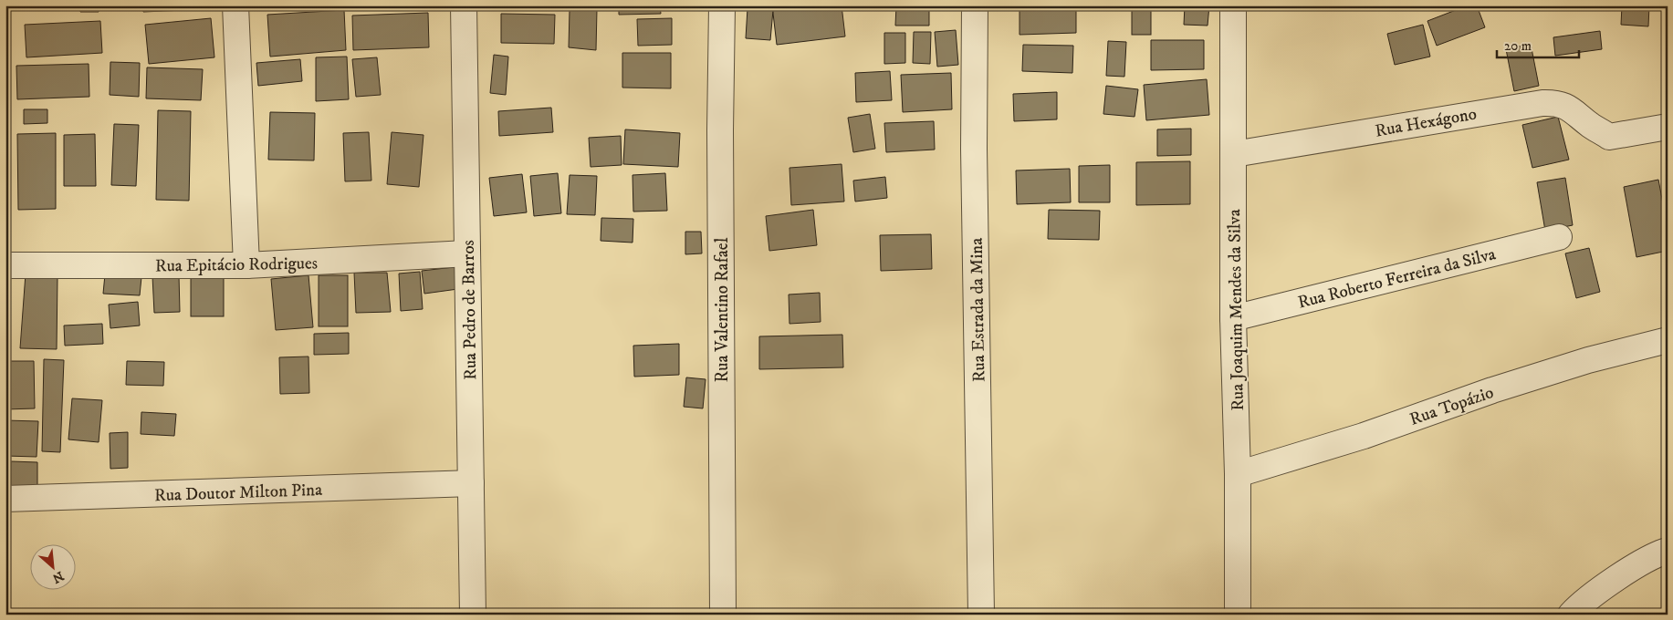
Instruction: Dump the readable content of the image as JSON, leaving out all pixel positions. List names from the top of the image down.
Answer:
{
  "streets": {
    "street": [
      "Rua Hexágono",
      "Rua Epitácio Rodrigues",
      "Rua Roberto Ferreira da Silva",
      "Rua Pedro de Barros",
      "Rua Valentino Rafael",
      "Rua Estrada da Mina",
      "Rua Joaquim Mendes da Silva",
      "Rua Topázio",
      "Rua Doutor Milton Pina"
    ]
  },
  "crossings": [
    ["Rua Hexágono", "Rua Joaquim Mendes da Silva"],
    ["Rua Epitácio Rodrigues", "Rua Pedro de Barros"],
    ["Rua Roberto Ferreira da Silva", "Rua Joaquim Mendes da Silva"],
    ["Rua Pedro de Barros", "Rua Doutor Milton Pina"],
    ["Rua Joaquim Mendes da Silva", "Rua Topázio"]
  ],
  "scale_bar": "20 m",
  "north": "bottom right"
}
